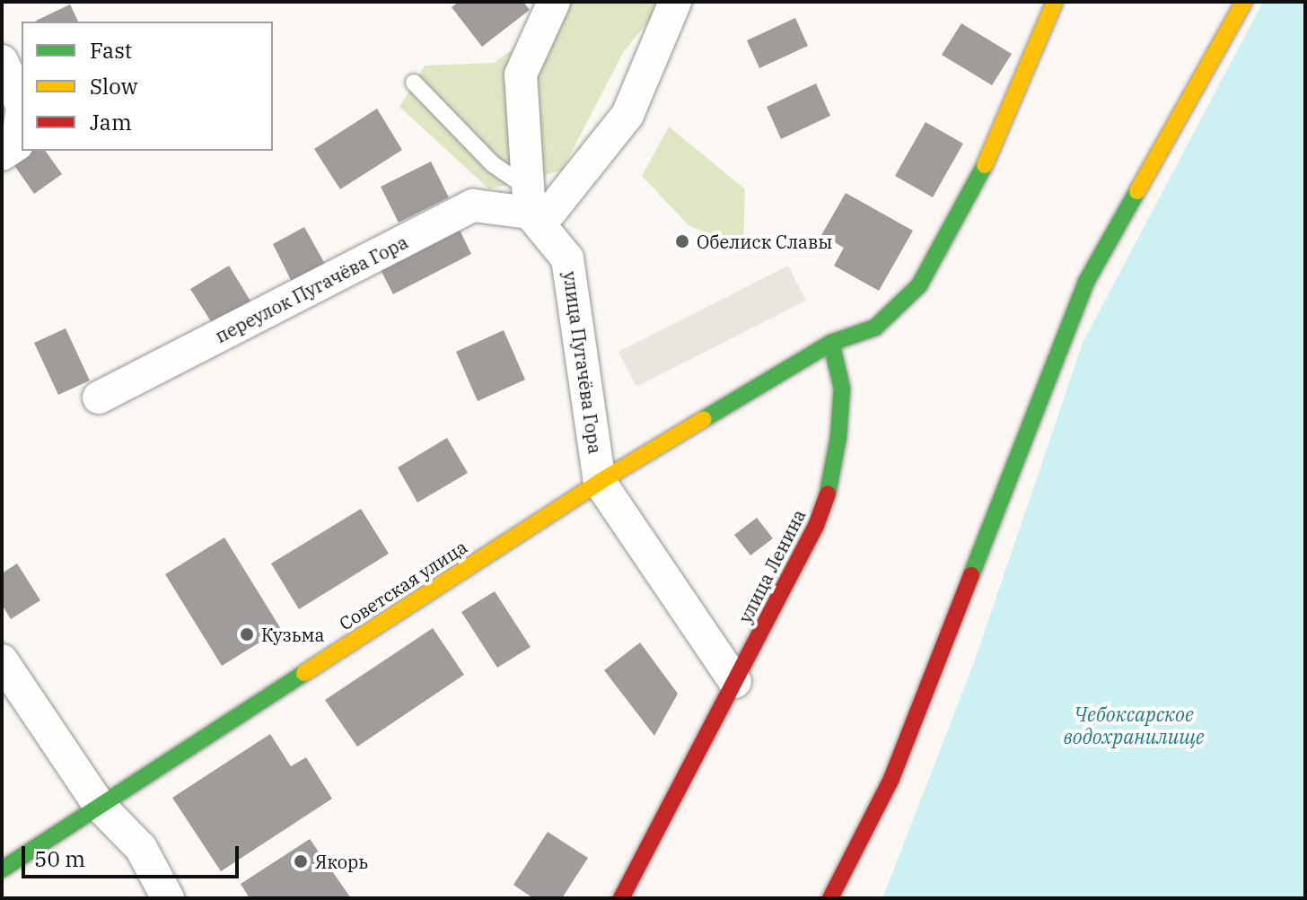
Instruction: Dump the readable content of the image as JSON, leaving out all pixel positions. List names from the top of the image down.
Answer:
{
  "streets": {
    "street": [
      "переулок Пугачёва Гора",
      "улица Пугачёва Гора",
      "улица Ленина",
      "Советская улица"
    ]
  },
  "crossings": [
    ["переулок Пугачёва Гора", "улица Пугачёва Гора"],
    ["улица Пугачёва Гора", "Советская улица"],
    ["улица Ленина", "Советская улица"]
  ],
  "water": ["Чебоксарское водохранилище"],
  "places": ["Обелиск Славы", "Кузьма", "Якорь"],
  "legend": ["Fast", "Slow", "Jam"],
  "scale_bar": "50 m"
}
